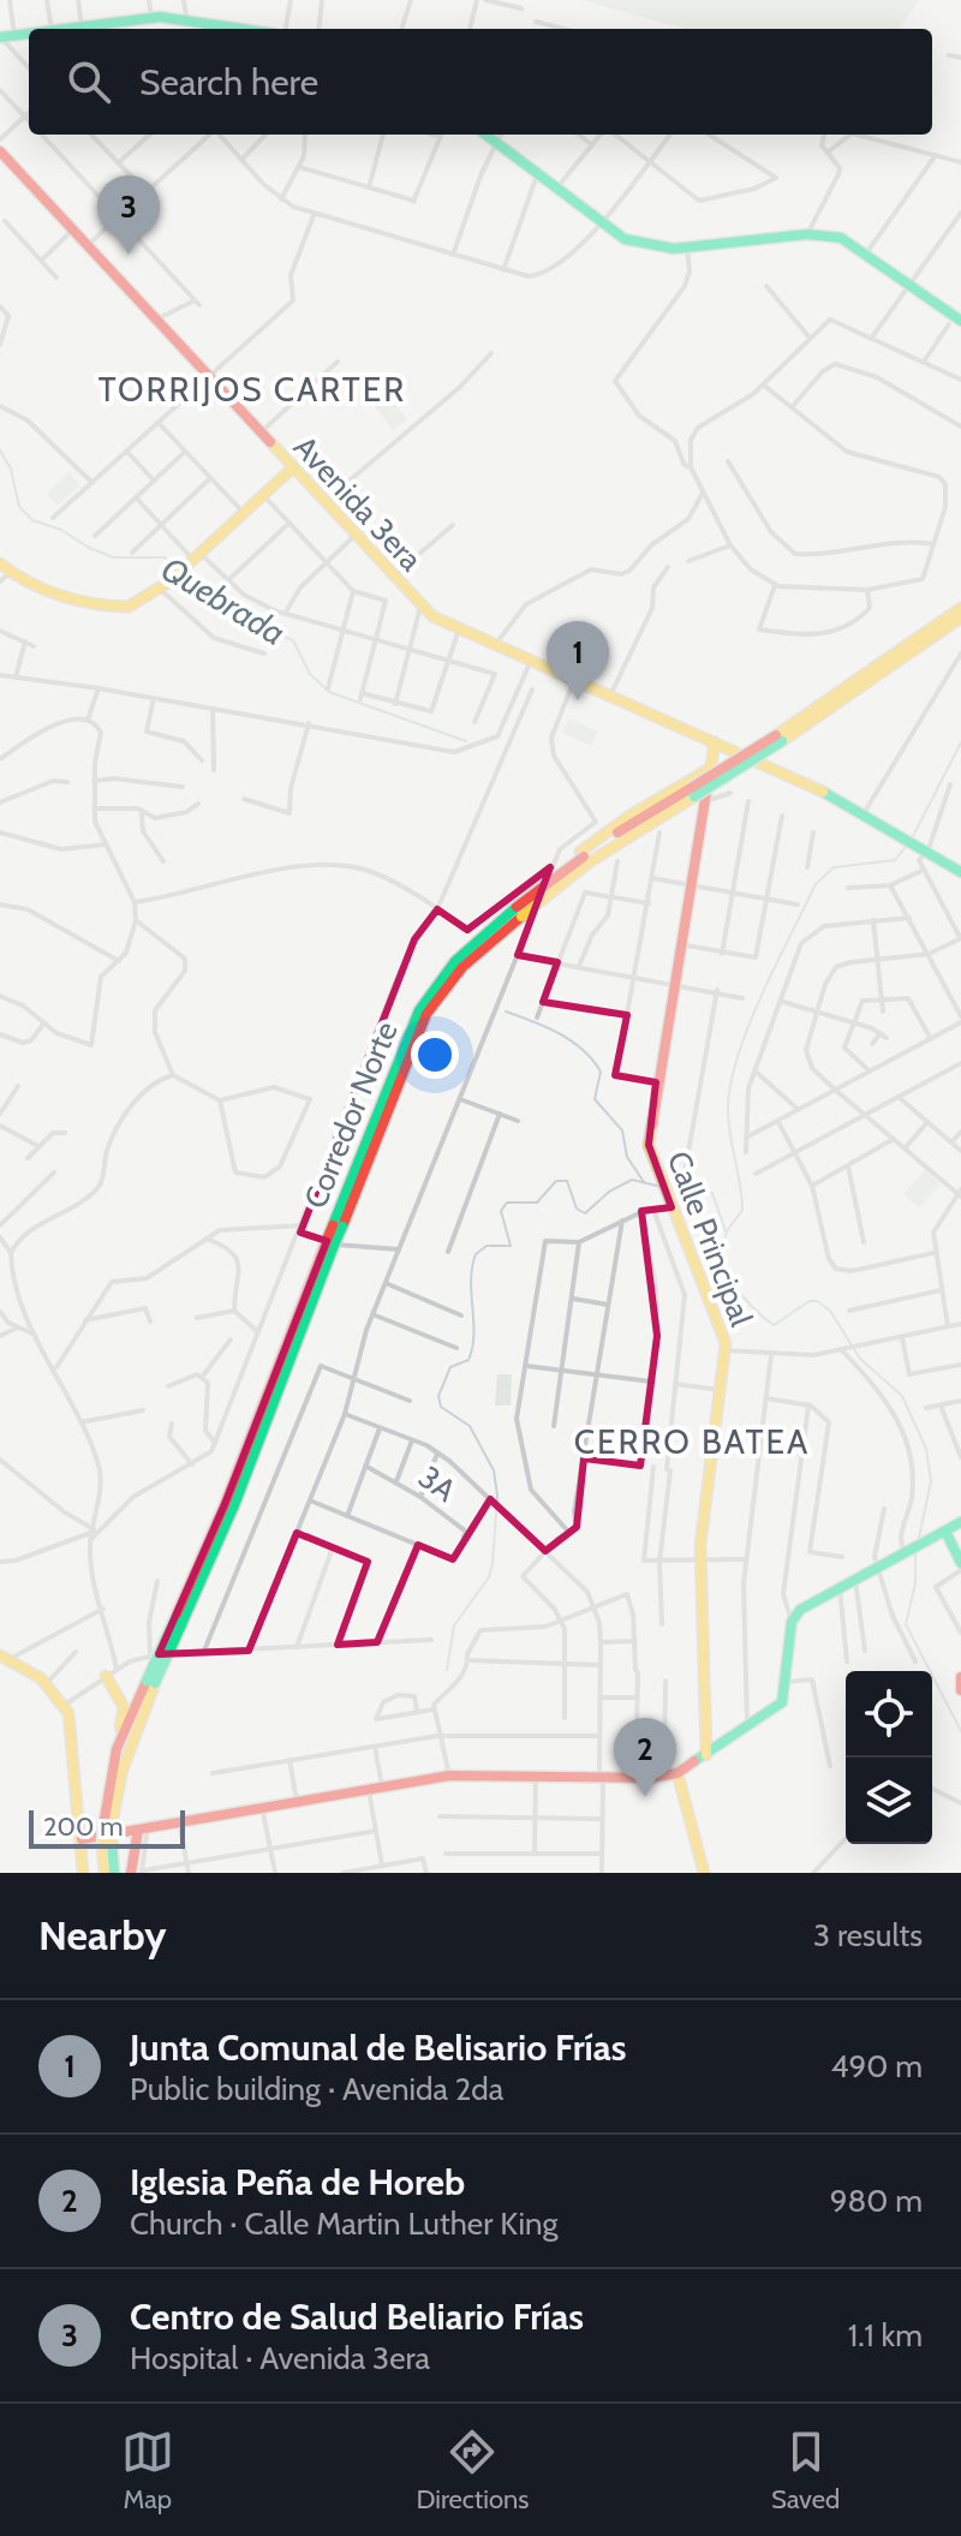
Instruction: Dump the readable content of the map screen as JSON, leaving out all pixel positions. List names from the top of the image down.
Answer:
{
  "streets": {
    "main road": ["Avenida 3era", "Corredor Norte", "Calle Principal"],
    "street": ["3A"]
  },
  "crossings": [
    ["Avenida 3era", "Calle Principal"],
    ["Corredor Norte", "Calle Principal"]
  ],
  "districts": ["TORRIJOS CARTER", "CERRO BATEA"],
  "water": ["Quebrada"],
  "scale_bar": "200 m",
  "page": {
    "search": "Search here",
    "pins": ["3", "1", "2"],
    "scale": "200 m",
    "heading": ["Nearby", "3 results"],
    "list": [
      {
        "mark": "1",
        "name": "Junta Comunal de Belisario Frías",
        "note": "Public building · Avenida 2da",
        "value": "490 m"
      },
      {
        "mark": "2",
        "name": "Iglesia Peña de Horeb",
        "note": "Church · Calle Martin Luther King",
        "value": "980 m"
      },
      {
        "mark": "3",
        "name": "Centro de Salud Beliario Frías",
        "note": "Hospital · Avenida 3era",
        "value": "1.1 km"
      }
    ],
    "nav": ["Map", "Directions", "Saved"]
  }
}
